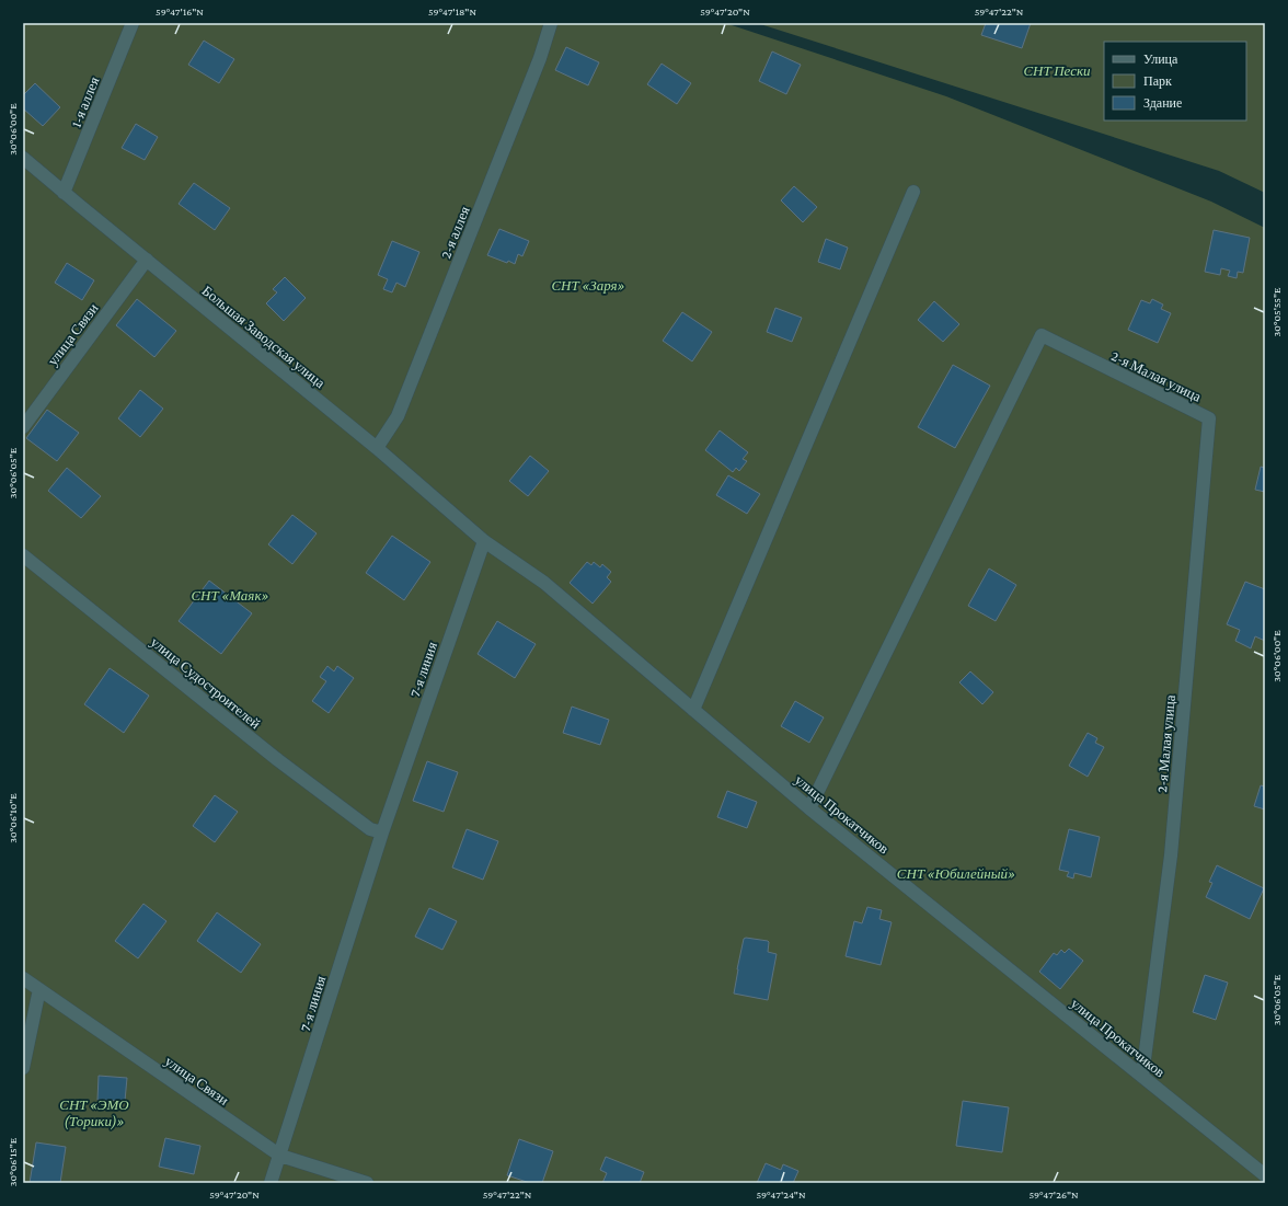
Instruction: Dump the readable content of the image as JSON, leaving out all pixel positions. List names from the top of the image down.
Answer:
{
  "streets": {
    "street": [
      "1-я аллея",
      "2-я аллея",
      "улица Связи",
      "Большая Заводская улица",
      "2-я Малая улица",
      "7-я линия",
      "улица Судостроителей",
      "улица Прокатчиков"
    ]
  },
  "crossings": [
    ["1-я аллея", "Большая Заводская улица"],
    ["2-я аллея", "Большая Заводская улица"],
    ["улица Связи", "Большая Заводская улица"],
    ["улица Связи", "7-я линия"],
    ["Большая Заводская улица", "7-я линия"],
    ["Большая Заводская улица", "улица Прокатчиков"],
    ["2-я Малая улица", "улица Прокатчиков"],
    ["7-я линия", "улица Судостроителей"],
    ["7-я линия", "улица Прокатчиков"]
  ],
  "parks": [
    "СНТ Пески",
    "СНТ «Заря»",
    "СНТ «Маяк»",
    "СНТ «Юбилейный»",
    "СНТ «ЭМО (Торики)»"
  ],
  "legend": ["Улица", "Парк", "Здание"],
  "coordinates": [
    "59°47'16\"N",
    "59°47'18\"N",
    "59°47'20\"N",
    "59°47'22\"N",
    "30°06'00\"E",
    "30°05'55\"E",
    "30°06'05\"E",
    "30°06'10\"E",
    "30°06'15\"E",
    "59°47'24\"N",
    "59°47'26\"N"
  ]
}
